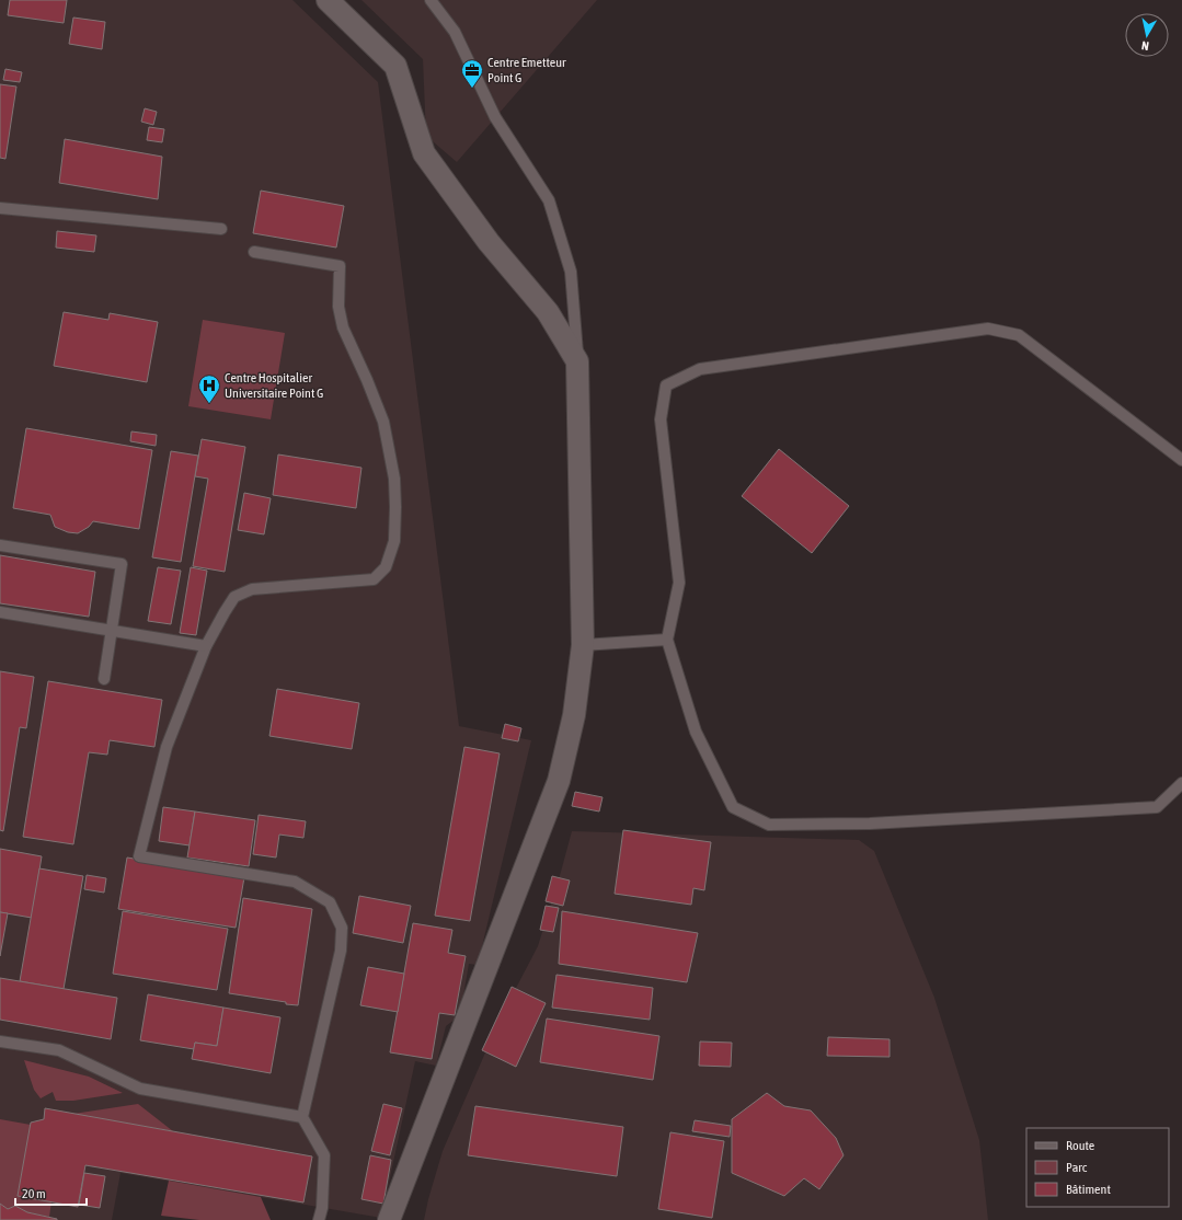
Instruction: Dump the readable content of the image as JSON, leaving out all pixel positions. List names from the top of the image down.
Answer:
{
  "places": {
    "office": ["Centre Emetteur Point G"],
    "hospital": ["Centre Hospitalier Universitaire Point G"]
  },
  "legend": ["Route", "Parc", "Bâtiment"],
  "scale_bar": "20 m",
  "north": "bottom"
}
